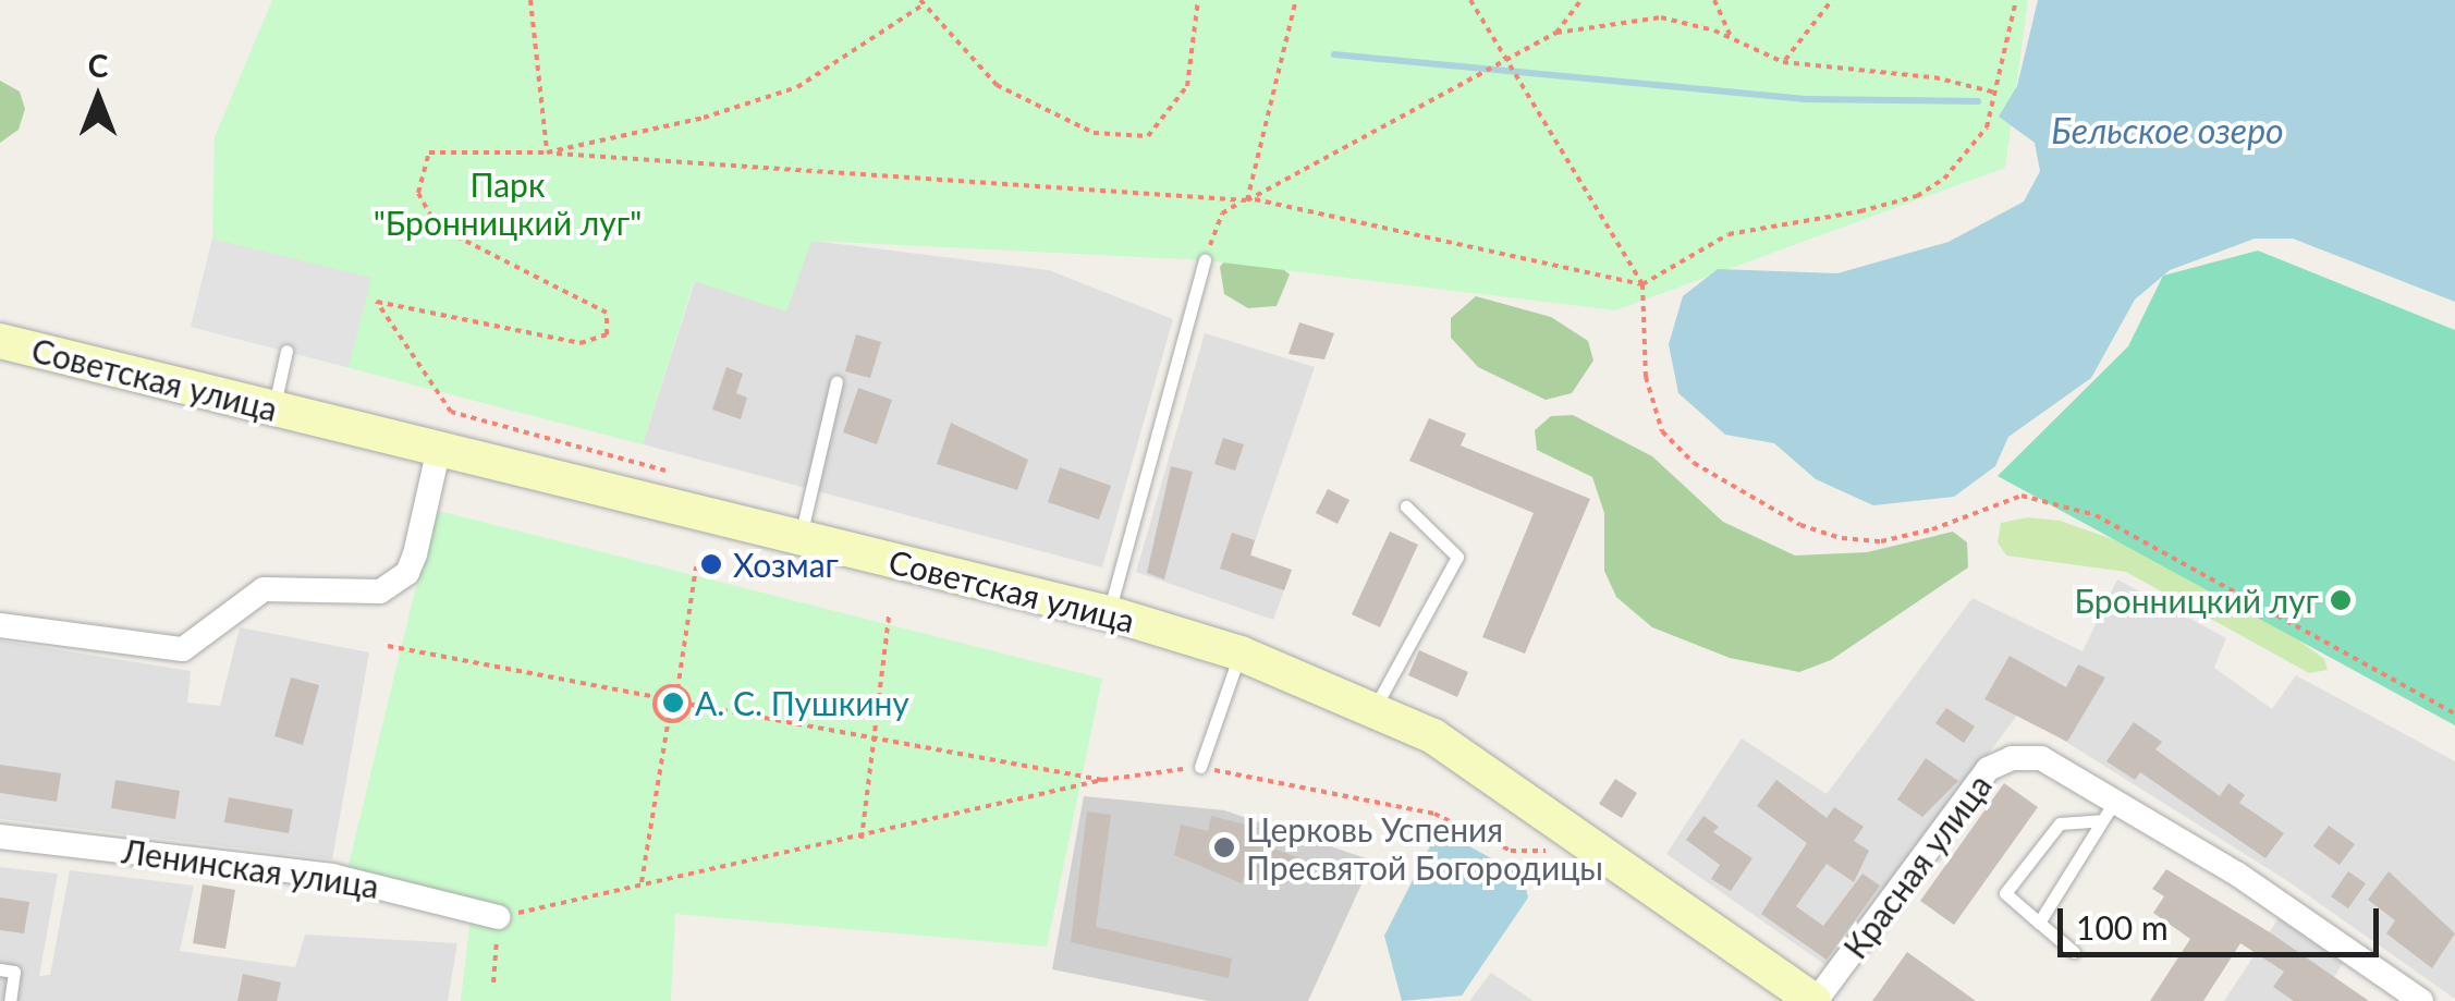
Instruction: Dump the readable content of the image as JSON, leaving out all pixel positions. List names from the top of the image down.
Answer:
{
  "streets": {
    "main road": ["Советская улица"],
    "street": ["Красная улица", "Ленинская улица"]
  },
  "crossings": [
    ["Советская улица", "Красная улица"]
  ],
  "water": ["Бельское озеро"],
  "parks": ["Парк \"Бронницкий луг\""],
  "places": [
    "Хозмаг",
    "Бронницкий луг",
    "А. С. Пушкину",
    "Церковь Успения Пресвятой Богородицы"
  ],
  "scale_bar": "100 m",
  "north": "top"
}
